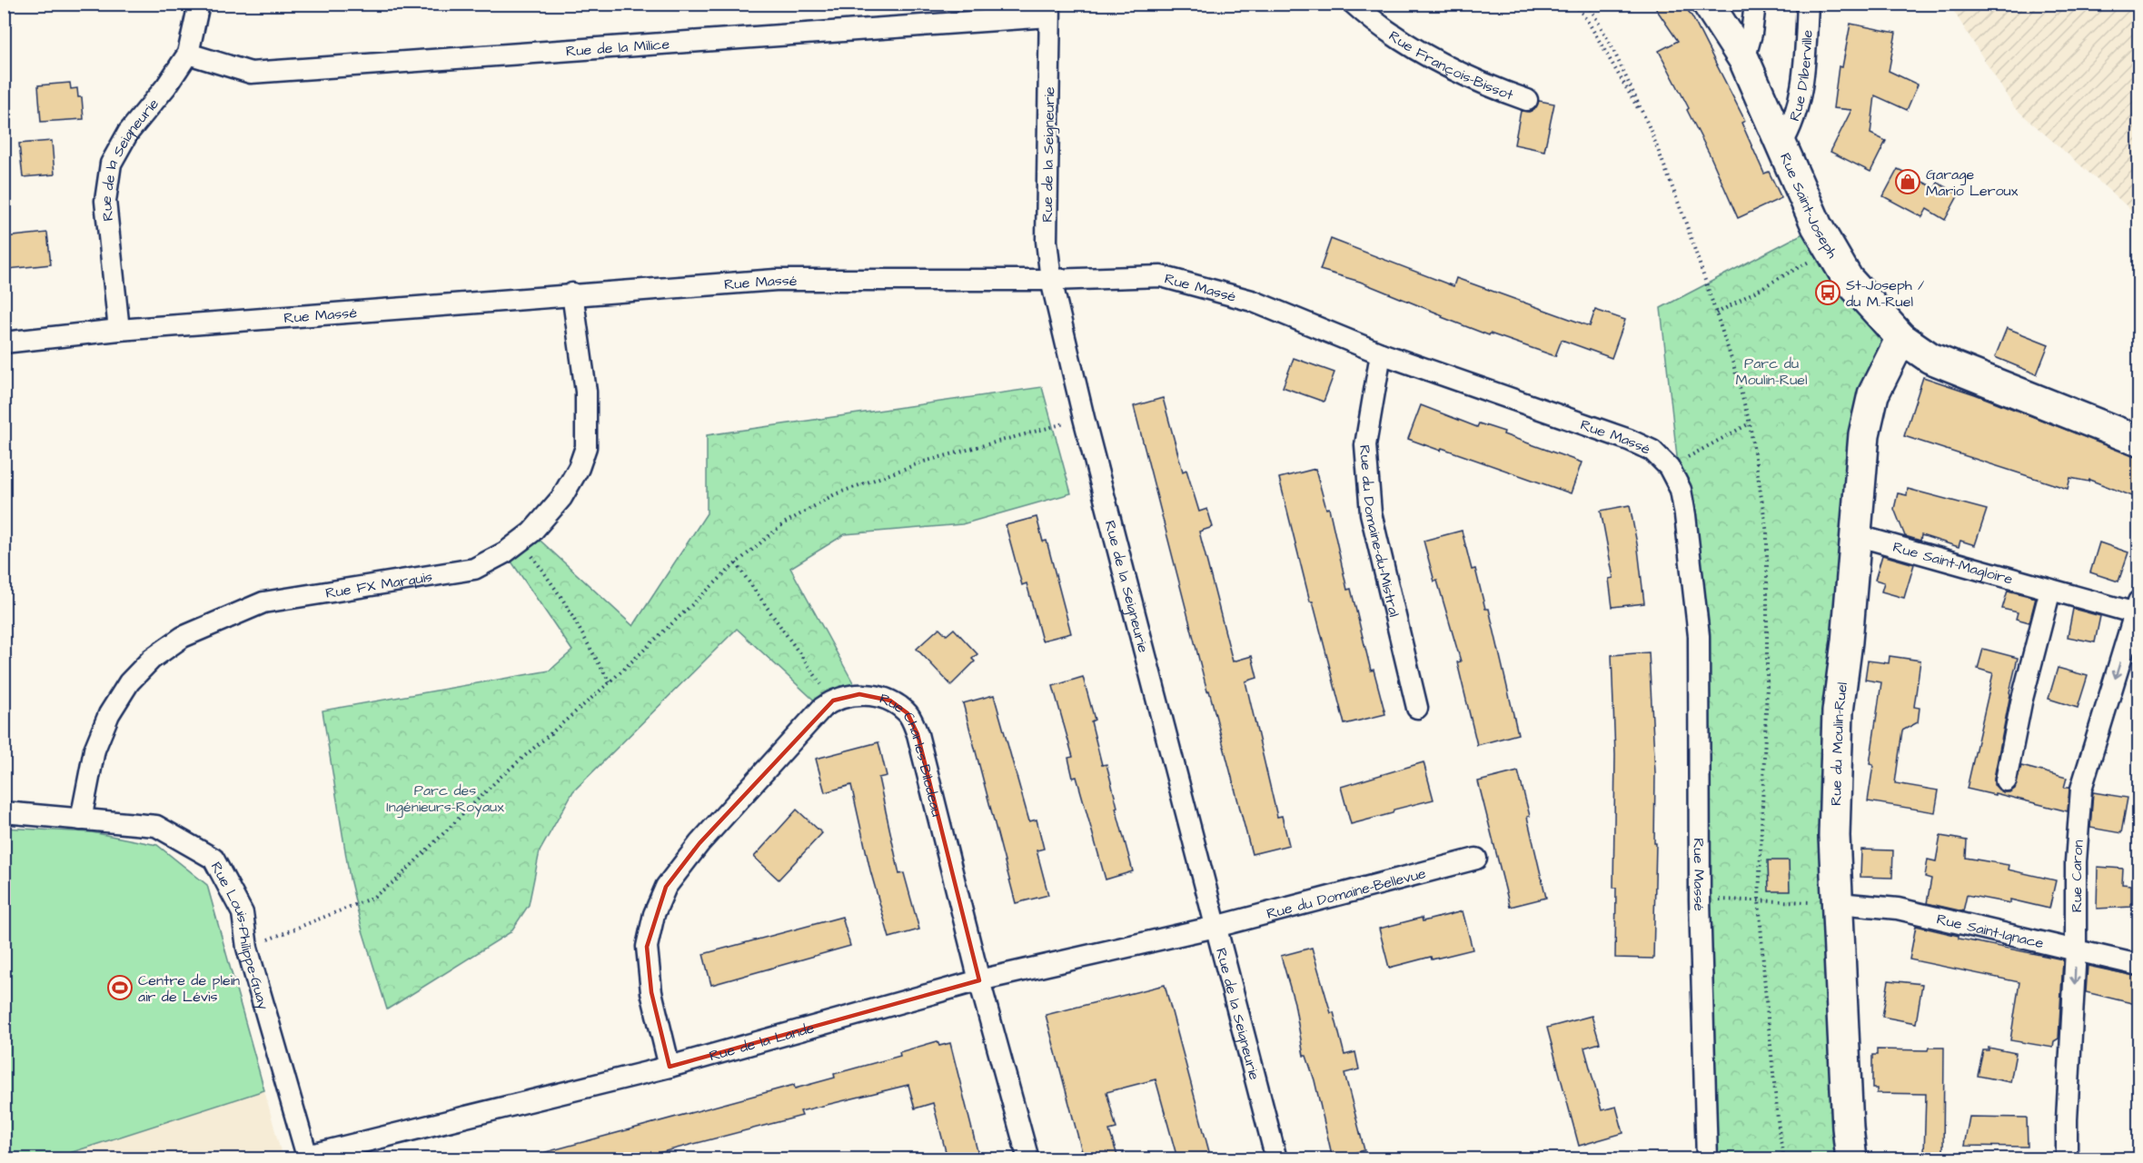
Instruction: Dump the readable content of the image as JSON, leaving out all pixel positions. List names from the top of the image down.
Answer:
{
  "streets": {
    "street": [
      "Rue de la Milice",
      "Rue François-Bissot",
      "Rue D'Iberville",
      "Rue de la Seigneurie",
      "Rue Saint-Joseph",
      "Rue Massé",
      "Rue du Domaine-du-Mistral",
      "Rue Saint-Magloire",
      "Rue FX Marquis",
      "Rue du Moulin-Ruel",
      "Rue Charles-Bilodeau",
      "Rue Caron",
      "Rue du Domaine-Bellevue",
      "Rue Saint-Ignace",
      "Rue Louis-Philippe-Guay",
      "Rue de la Lande"
    ]
  },
  "crossings": [
    ["Rue de la Milice", "Rue de la Seigneurie"],
    ["Rue D'Iberville", "Rue Saint-Joseph"],
    ["Rue de la Seigneurie", "Rue Massé"],
    ["Rue de la Seigneurie", "Rue du Domaine-Bellevue"],
    ["Rue de la Seigneurie", "Rue de la Lande"],
    ["Rue Saint-Joseph", "Rue du Moulin-Ruel"],
    ["Rue Massé", "Rue du Domaine-du-Mistral"],
    ["Rue Massé", "Rue FX Marquis"],
    ["Rue Saint-Magloire", "Rue du Moulin-Ruel"],
    ["Rue Saint-Magloire", "Rue Caron"],
    ["Rue FX Marquis", "Rue Louis-Philippe-Guay"],
    ["Rue du Moulin-Ruel", "Rue Saint-Ignace"],
    ["Rue Charles-Bilodeau", "Rue de la Lande"],
    ["Rue Caron", "Rue Saint-Ignace"],
    ["Rue du Domaine-Bellevue", "Rue de la Lande"],
    ["Rue Louis-Philippe-Guay", "Rue de la Lande"]
  ],
  "parks": ["Parc du Moulin-Ruel", "Parc des Ingénieurs-Royaux"],
  "places": {
    "shop": ["Garage Mario Leroux"],
    "bus stop": ["St-Joseph / du M.-Ruel"],
    "sports": ["Centre de plein air de Lévis"]
  }
}
